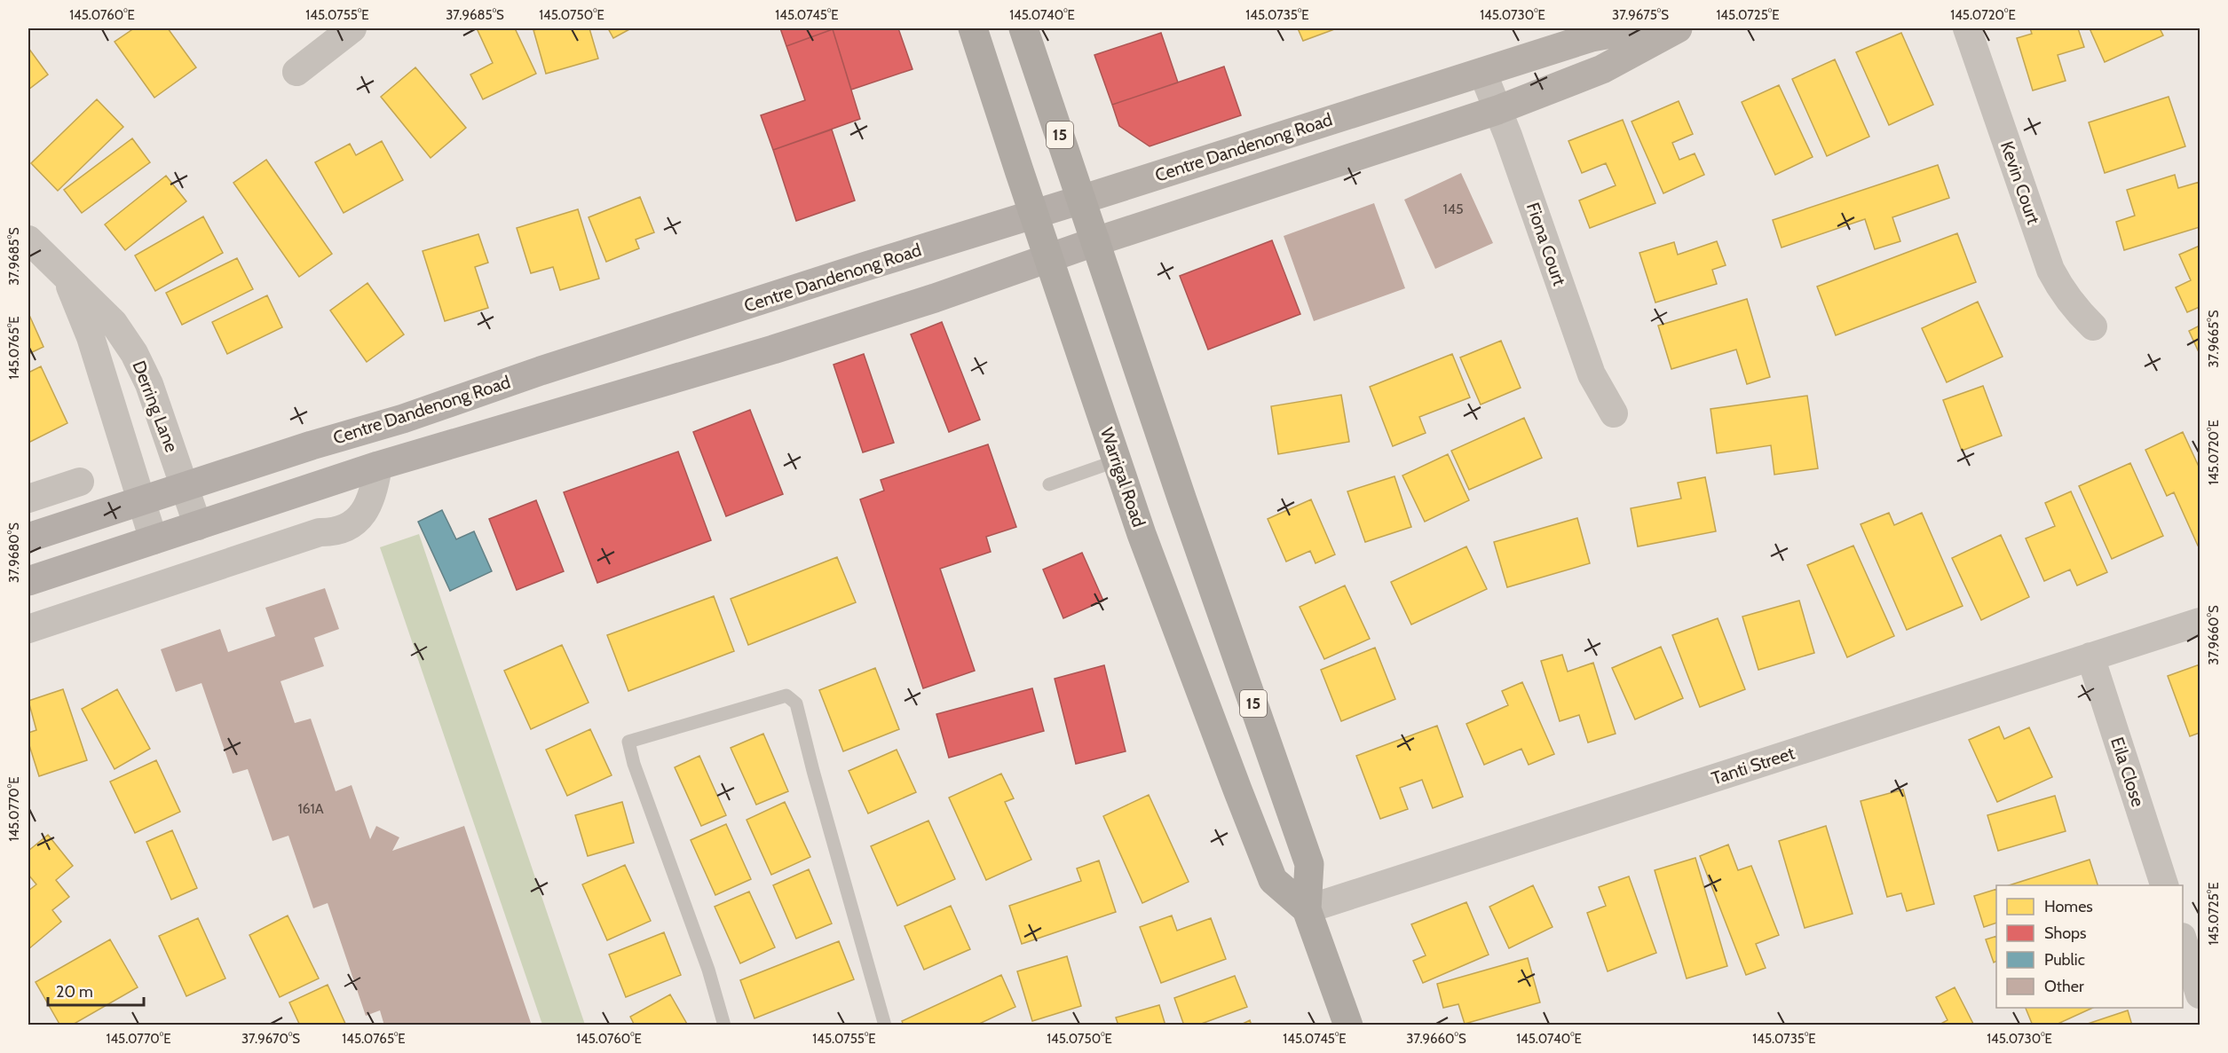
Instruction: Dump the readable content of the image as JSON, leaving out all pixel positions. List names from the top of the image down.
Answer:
{
  "streets": {
    "highway": ["15", "Warrigal Road"],
    "main road": ["Centre Dandenong Road"],
    "street": [
      "Kevin Court",
      "Fiona Court",
      "Derring Lane",
      "Tanti Street",
      "Eila Close"
    ]
  },
  "crossings": [
    ["Centre Dandenong Road", "Fiona Court"],
    ["Centre Dandenong Road", "Derring Lane"],
    ["Centre Dandenong Road", "Warrigal Road"],
    ["Warrigal Road", "Tanti Street"],
    ["Tanti Street", "Eila Close"]
  ],
  "house_numbers": ["145", "161A"],
  "legend": [
    "Homes",
    "Shops",
    "Public",
    "Other"
  ],
  "scale_bar": "20 m",
  "coordinates": [
    "145.0760°E",
    "145.0755°E",
    "37.9685°S",
    "145.0750°E",
    "145.0745°E",
    "145.0740°E",
    "145.0735°E",
    "145.0730°E",
    "37.9675°S",
    "145.0725°E",
    "145.0720°E",
    "37.9665°S",
    "145.0765°E",
    "37.9680°S",
    "37.9660°S",
    "145.0770°E",
    "37.9670°S"
  ]
}
